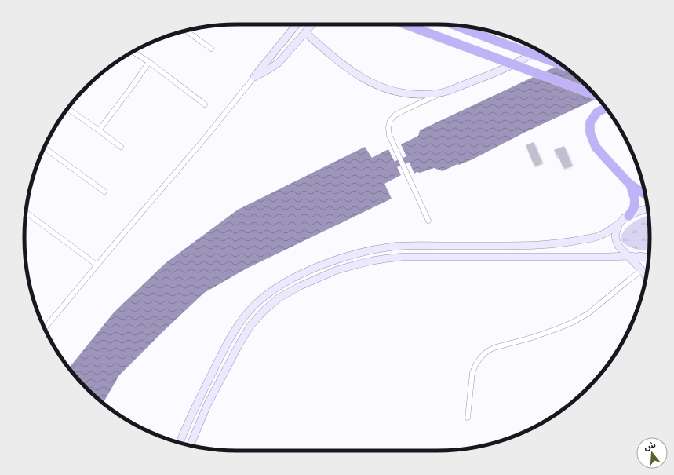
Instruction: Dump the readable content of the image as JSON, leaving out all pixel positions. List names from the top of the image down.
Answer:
{
  "north": "top"
}
